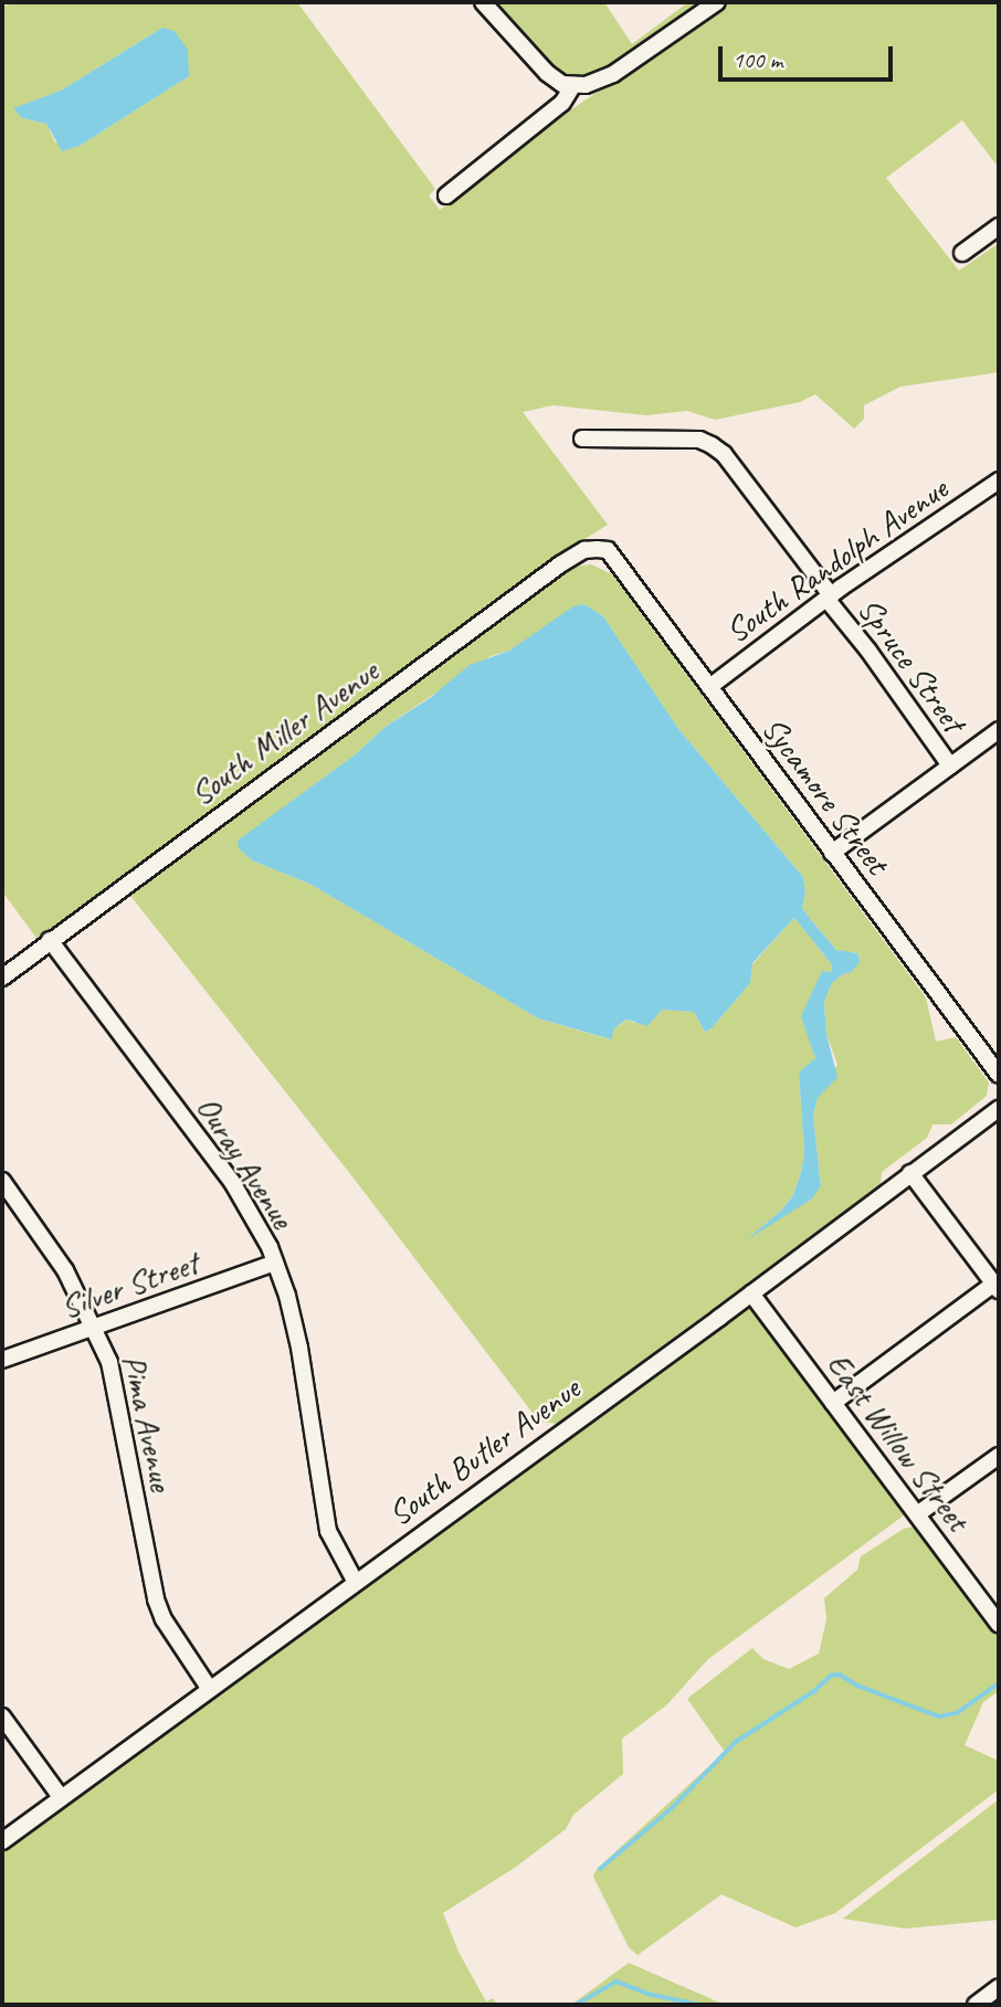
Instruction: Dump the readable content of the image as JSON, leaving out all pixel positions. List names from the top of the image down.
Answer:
{
  "streets": {
    "street": [
      "South Randolph Avenue",
      "Spruce Street",
      "South Miller Avenue",
      "Sycamore Street",
      "Ouray Avenue",
      "Silver Street",
      "Pima Avenue",
      "East Willow Street",
      "South Butler Avenue"
    ]
  },
  "crossings": [
    ["South Randolph Avenue", "Spruce Street"],
    ["South Randolph Avenue", "Sycamore Street"],
    ["South Miller Avenue", "Sycamore Street"],
    ["South Miller Avenue", "Ouray Avenue"],
    ["Ouray Avenue", "Silver Street"],
    ["Ouray Avenue", "South Butler Avenue"],
    ["Silver Street", "Pima Avenue"],
    ["Pima Avenue", "South Butler Avenue"],
    ["East Willow Street", "South Butler Avenue"]
  ],
  "scale_bar": "100 m"
}
